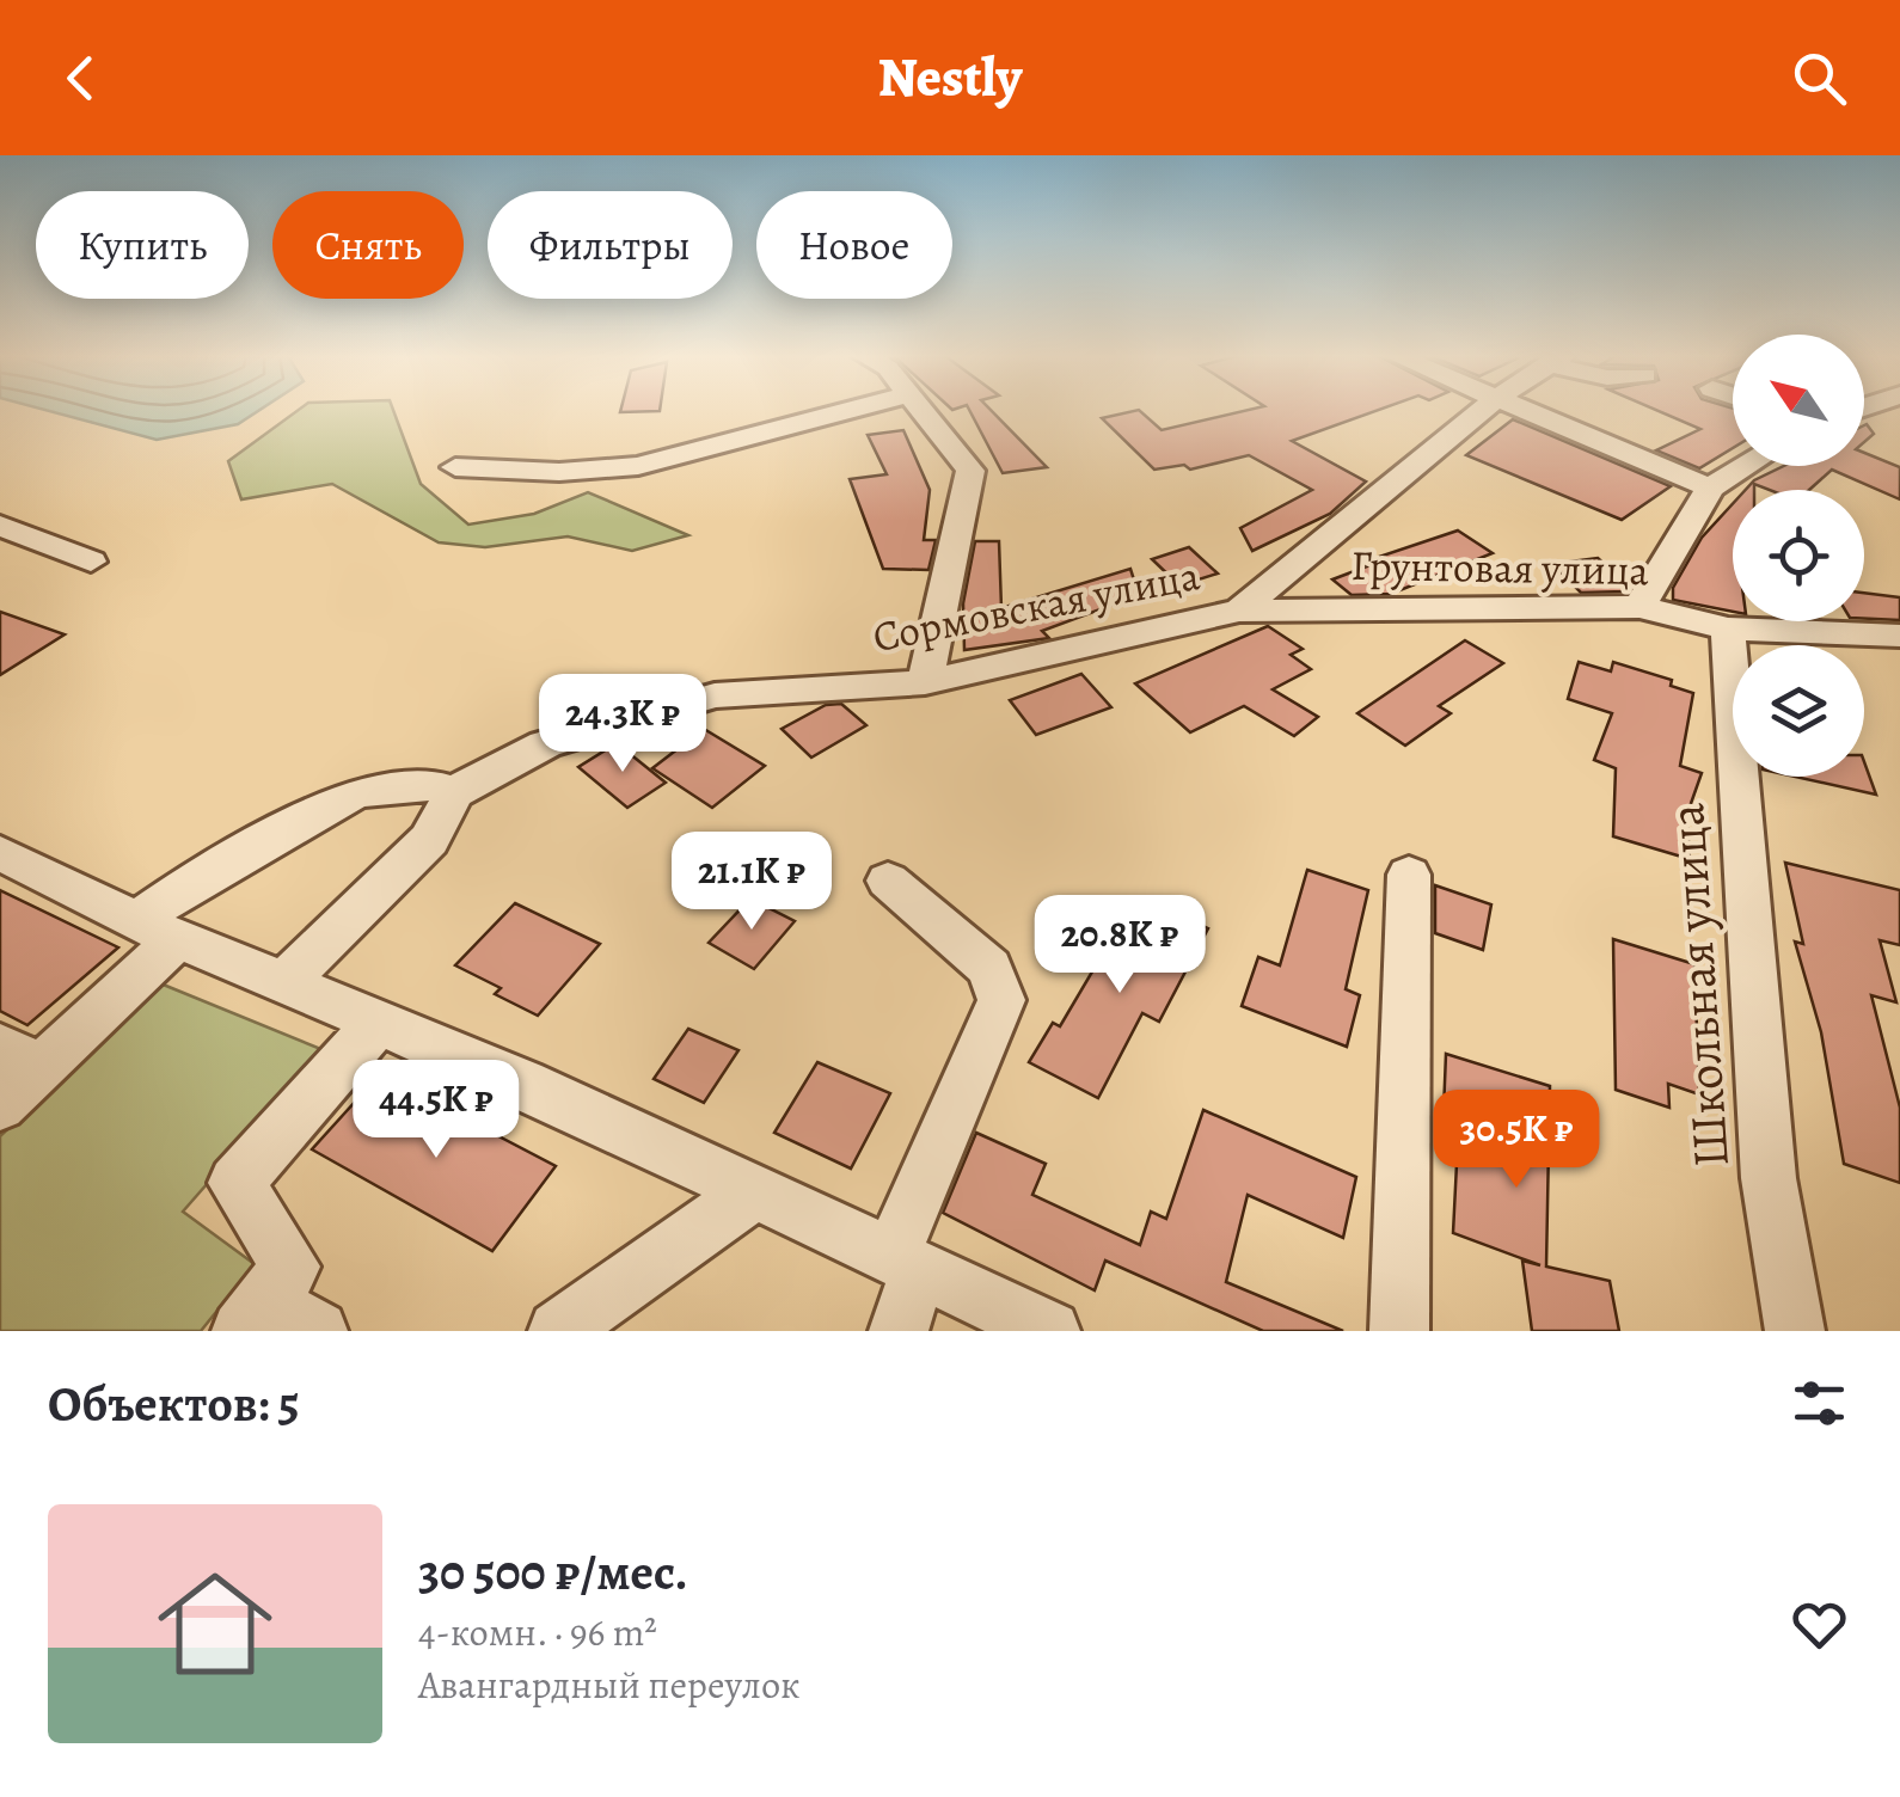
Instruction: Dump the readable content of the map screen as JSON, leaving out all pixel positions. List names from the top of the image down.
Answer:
{
  "streets": {
    "street": ["Грунтовая улица", "Сормовская улица", "Школьная улица"]
  },
  "crossings": [
    ["Грунтовая улица", "Сормовская улица"],
    ["Грунтовая улица", "Школьная улица"]
  ],
  "north": "top left",
  "page": {
    "header": "Nestly",
    "chip": [
      "Купить",
      "Снять",
      "Фильтры",
      "Новое"
    ],
    "price": [
      "24.3K ₽",
      "21.1K ₽",
      "20.8K ₽",
      "44.5K ₽",
      "30.5K ₽"
    ],
    "heading": "Объектов: 5",
    "list": [
      {
        "name": "30 500 ₽/мес.",
        "note": "4-комн. · 96 m² · Авангардный переулок"
      }
    ]
  }
}
